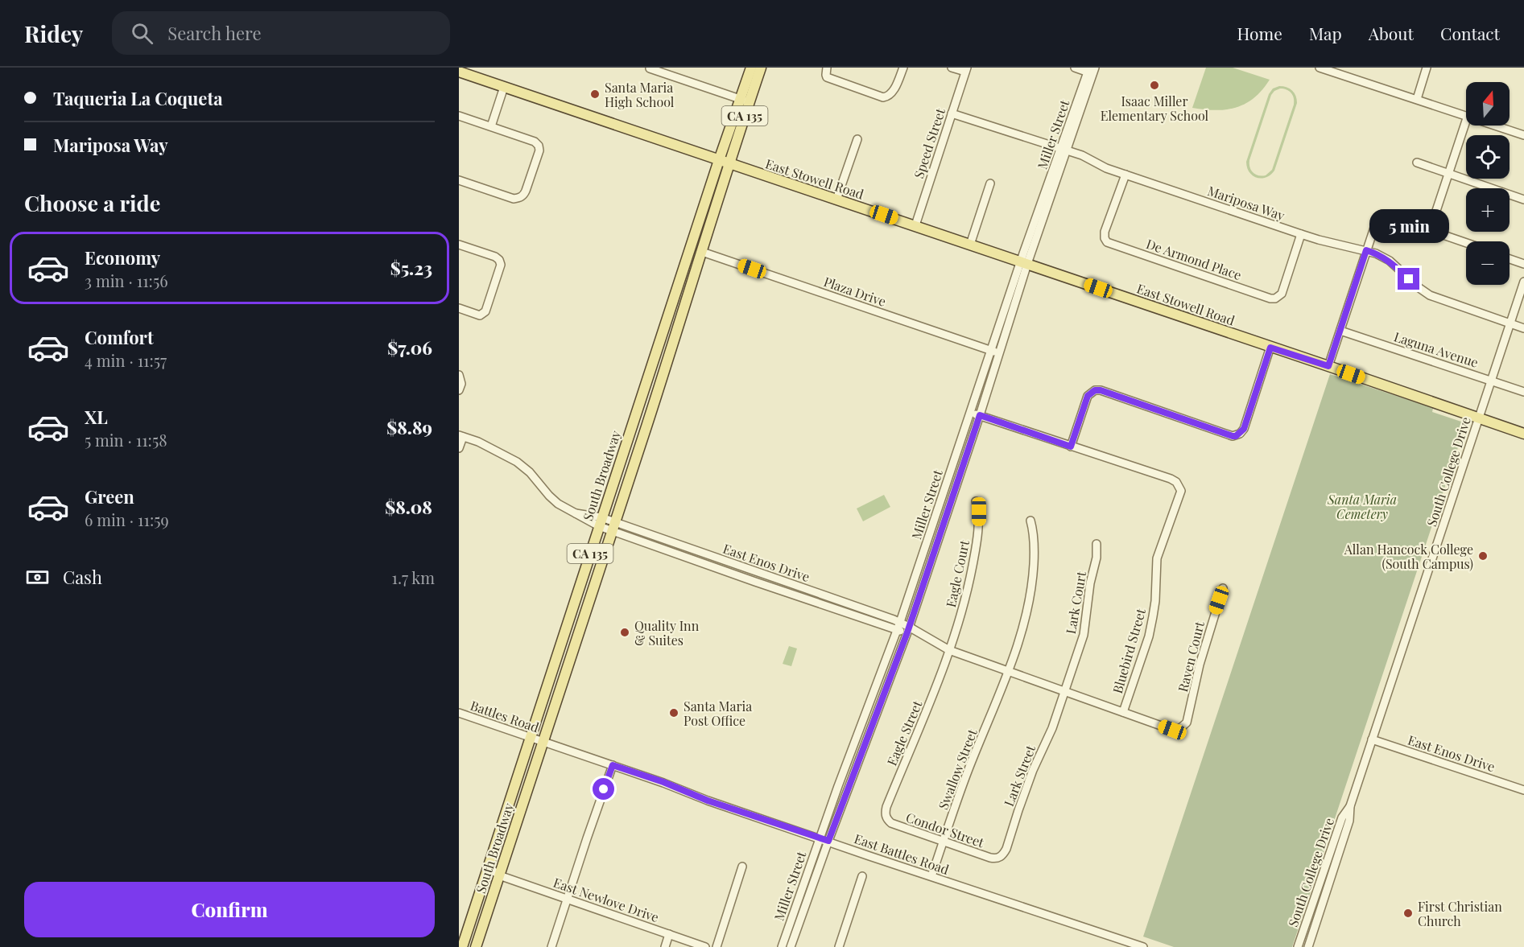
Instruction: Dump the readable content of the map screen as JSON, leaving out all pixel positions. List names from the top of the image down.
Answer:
{
  "streets": {
    "main road": ["CA 135", "East Stowell Road", "South Broadway"],
    "street": [
      "Miller Street",
      "Speed Street",
      "Mariposa Way",
      "De Armond Place",
      "Plaza Drive",
      "Laguna Avenue",
      "South College Drive",
      "East Enos Drive",
      "Eagle Court",
      "Lark Court",
      "Bluebird Street",
      "Raven Court",
      "Battles Road",
      "Eagle Street",
      "Swallow Street",
      "Lark Street",
      "Condor Street",
      "East Battles Road",
      "East Newlove Drive"
    ]
  },
  "crossings": [
    ["Miller Street", "East Stowell Road"],
    ["Miller Street", "Mariposa Way"],
    ["Miller Street", "Plaza Drive"],
    ["Miller Street", "East Enos Drive"],
    ["Miller Street", "East Battles Road"],
    ["Speed Street", "East Stowell Road"],
    ["Speed Street", "Mariposa Way"],
    ["East Stowell Road", "South College Drive"],
    ["East Stowell Road", "South Broadway"],
    ["Mariposa Way", "De Armond Place"],
    ["Mariposa Way", "South College Drive"],
    ["Plaza Drive", "South Broadway"],
    ["Laguna Avenue", "South College Drive"],
    ["South College Drive", "East Enos Drive"],
    ["South Broadway", "East Enos Drive"],
    ["South Broadway", "Battles Road"],
    ["South Broadway", "East Battles Road"],
    ["South Broadway", "East Newlove Drive"],
    ["East Enos Drive", "Eagle Court"],
    ["East Enos Drive", "Lark Court"],
    ["East Enos Drive", "Bluebird Street"],
    ["East Enos Drive", "Raven Court"],
    ["East Enos Drive", "Eagle Street"],
    ["East Enos Drive", "Swallow Street"],
    ["East Enos Drive", "Lark Street"],
    ["Eagle Court", "Eagle Street"],
    ["Lark Court", "Lark Street"],
    ["Battles Road", "East Battles Road"],
    ["Eagle Street", "Condor Street"],
    ["Swallow Street", "Condor Street"],
    ["Swallow Street", "East Battles Road"],
    ["Lark Street", "Condor Street"]
  ],
  "parks": ["Santa Maria Cemetery"],
  "places": [
    "Isaac Miller Elementary School",
    "Santa Maria High School",
    "Allan Hancock College (South Campus)",
    "Quality Inn & Suites",
    "Santa Maria Post Office",
    "First Christian Church"
  ],
  "north": "top",
  "page": {
    "header": "Ridey",
    "search": "Search here",
    "nav": [
      "Home",
      "Map",
      "About",
      "Contact"
    ],
    "banner": ["Taqueria La Coqueta", "Mariposa Way"],
    "map_buttons": ["+", "−"],
    "heading": "Choose a ride",
    "bubble": "5 min",
    "list": [
      {
        "name": "Economy",
        "note": "3 min · 11:56",
        "value": "$5.23"
      },
      {
        "name": "Comfort",
        "note": "4 min · 11:57",
        "value": "$7.06"
      },
      {
        "name": "XL",
        "note": "5 min · 11:58",
        "value": "$8.89"
      },
      {
        "name": "Green",
        "note": "6 min · 11:59",
        "value": "$8.08"
      }
    ],
    "pay": ["Cash", "1.7 km"],
    "buttons": "Confirm"
  }
}
